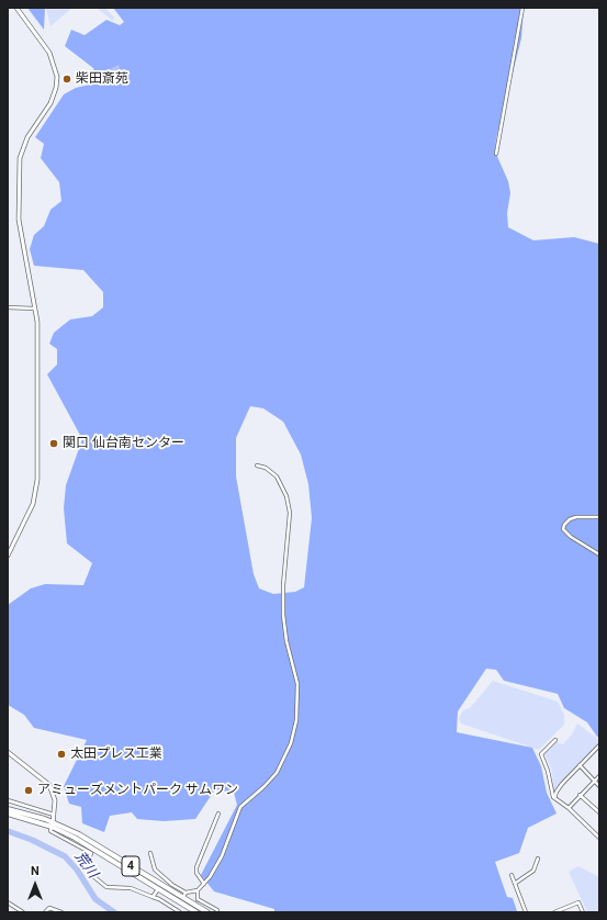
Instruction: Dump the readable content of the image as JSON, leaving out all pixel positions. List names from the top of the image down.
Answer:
{
  "streets": {
    "highway": ["4"]
  },
  "water": ["荒川"],
  "places": [
    "柴田斎苑",
    "関口 仙台南センター",
    "太田プレス工業",
    "アミューズメントパーク サムワン"
  ],
  "north": "top"
}
